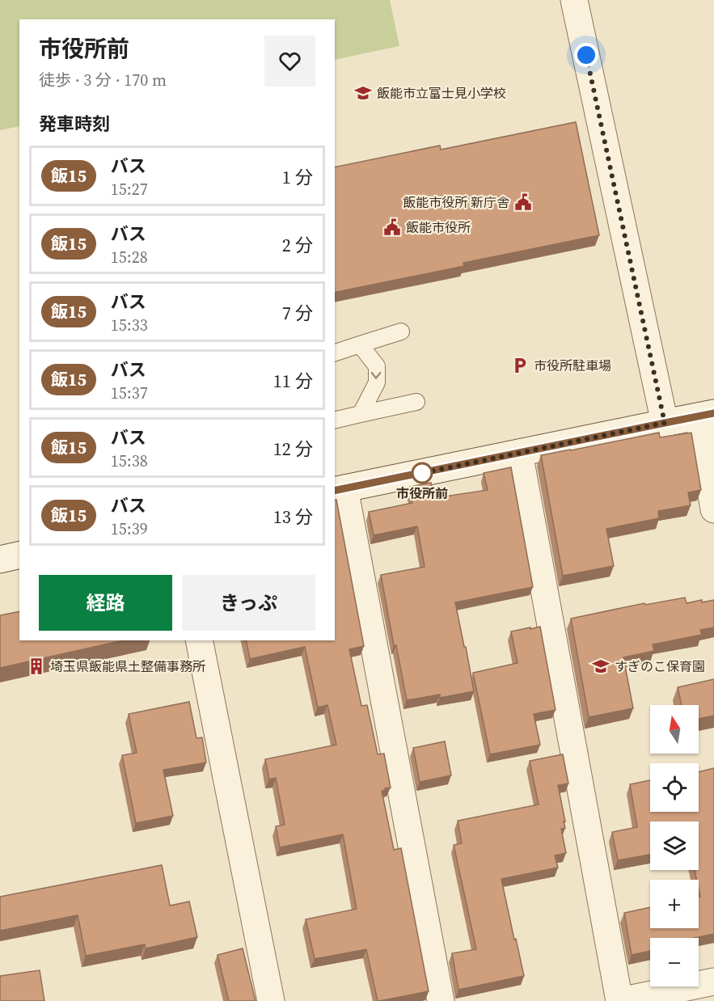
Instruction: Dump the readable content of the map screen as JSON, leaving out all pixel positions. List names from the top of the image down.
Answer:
{
  "places": {
    "school or university": ["飯能市立富士見小学校", "すぎのこ保育園"],
    "public building": ["飯能市役所 新庁舎", "飯能市役所"],
    "parking": ["市役所駐車場"],
    "other": ["市役所前"],
    "building": ["埼玉県飯能県土整備事務所"]
  },
  "lines": ["bus line 飯15"],
  "north": "top",
  "page": {
    "heading": [
      ["市役所前", "徒歩 · 3 分 · 170 m"],
      "発車時刻"
    ],
    "list": [
      {
        "mark": "飯15",
        "name": "バス",
        "note": "15:27",
        "value": "1 分"
      },
      {
        "mark": "飯15",
        "name": "バス",
        "note": "15:28",
        "value": "2 分"
      },
      {
        "mark": "飯15",
        "name": "バス",
        "note": "15:33",
        "value": "7 分"
      },
      {
        "mark": "飯15",
        "name": "バス",
        "note": "15:37",
        "value": "11 分"
      },
      {
        "mark": "飯15",
        "name": "バス",
        "note": "15:38",
        "value": "12 分"
      },
      {
        "mark": "飯15",
        "name": "バス",
        "note": "15:39",
        "value": "13 分"
      }
    ],
    "buttons": ["経路", "きっぷ"],
    "map_buttons": ["+", "−"]
  }
}
